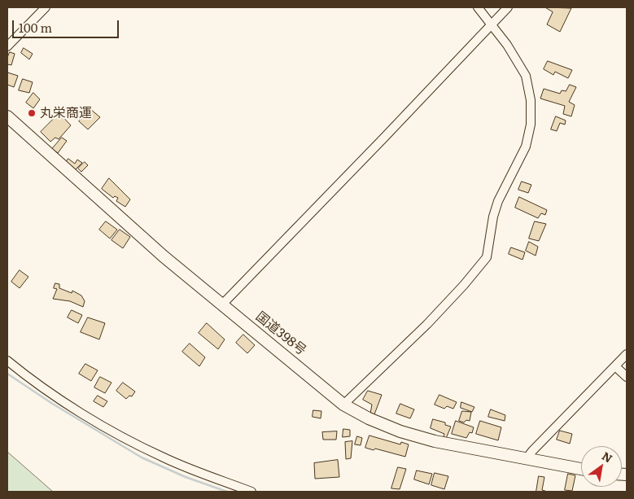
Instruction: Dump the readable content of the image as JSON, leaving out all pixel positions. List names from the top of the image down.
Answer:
{
  "streets": {
    "highway": ["国道398号"]
  },
  "places": ["丸栄商運"],
  "scale_bar": "100 m",
  "north": "top right"
}
